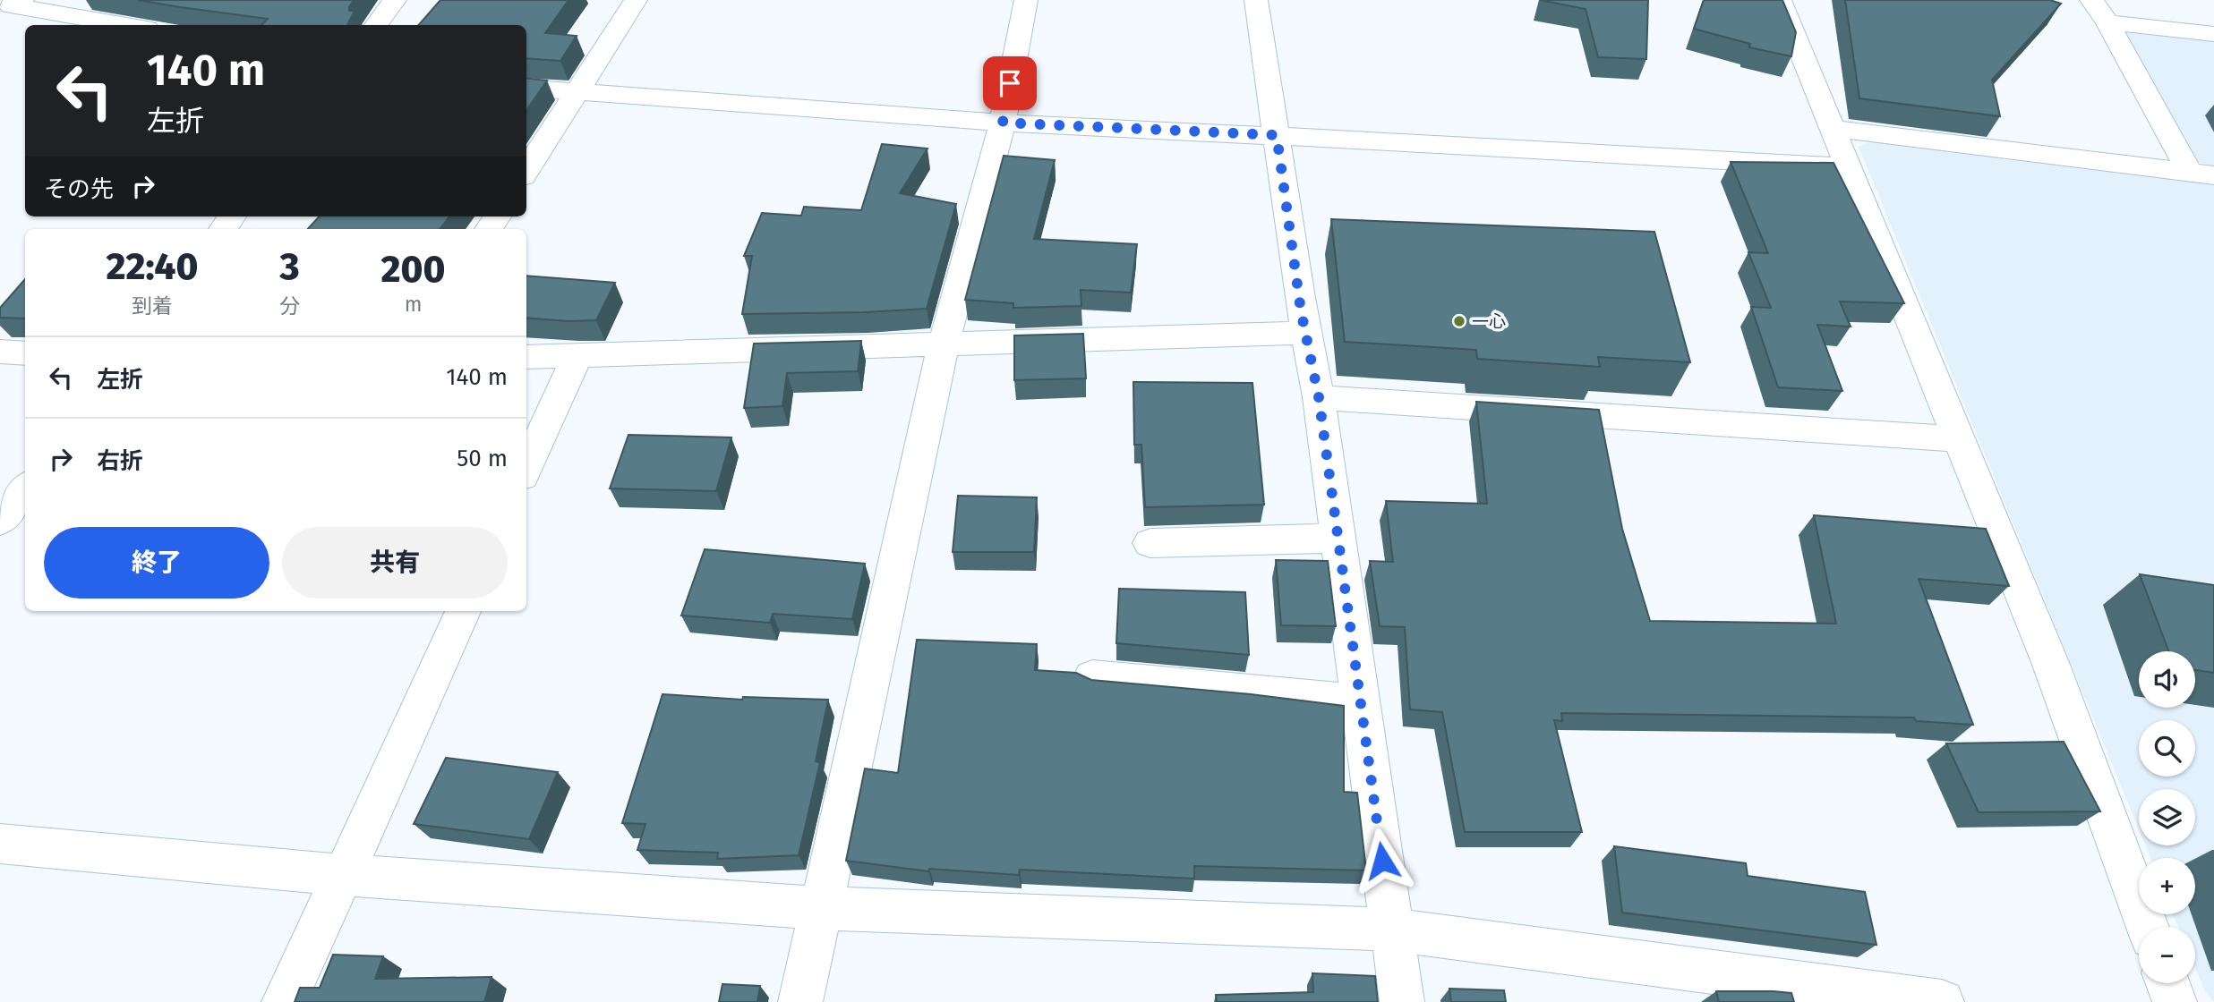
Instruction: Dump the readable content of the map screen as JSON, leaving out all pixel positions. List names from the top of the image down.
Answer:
{
  "places": ["一心"],
  "page": {
    "turn": ["140 m", "左折"],
    "then": "その先",
    "eta": [
      "22:40",
      "到着",
      "3",
      "分",
      "200",
      "m"
    ],
    "list": [
      {
        "name": "左折",
        "value": "140 m"
      },
      {
        "name": "右折",
        "value": "50 m"
      }
    ],
    "buttons": ["終了", "共有"],
    "map_buttons": ["+", "−"]
  }
}
